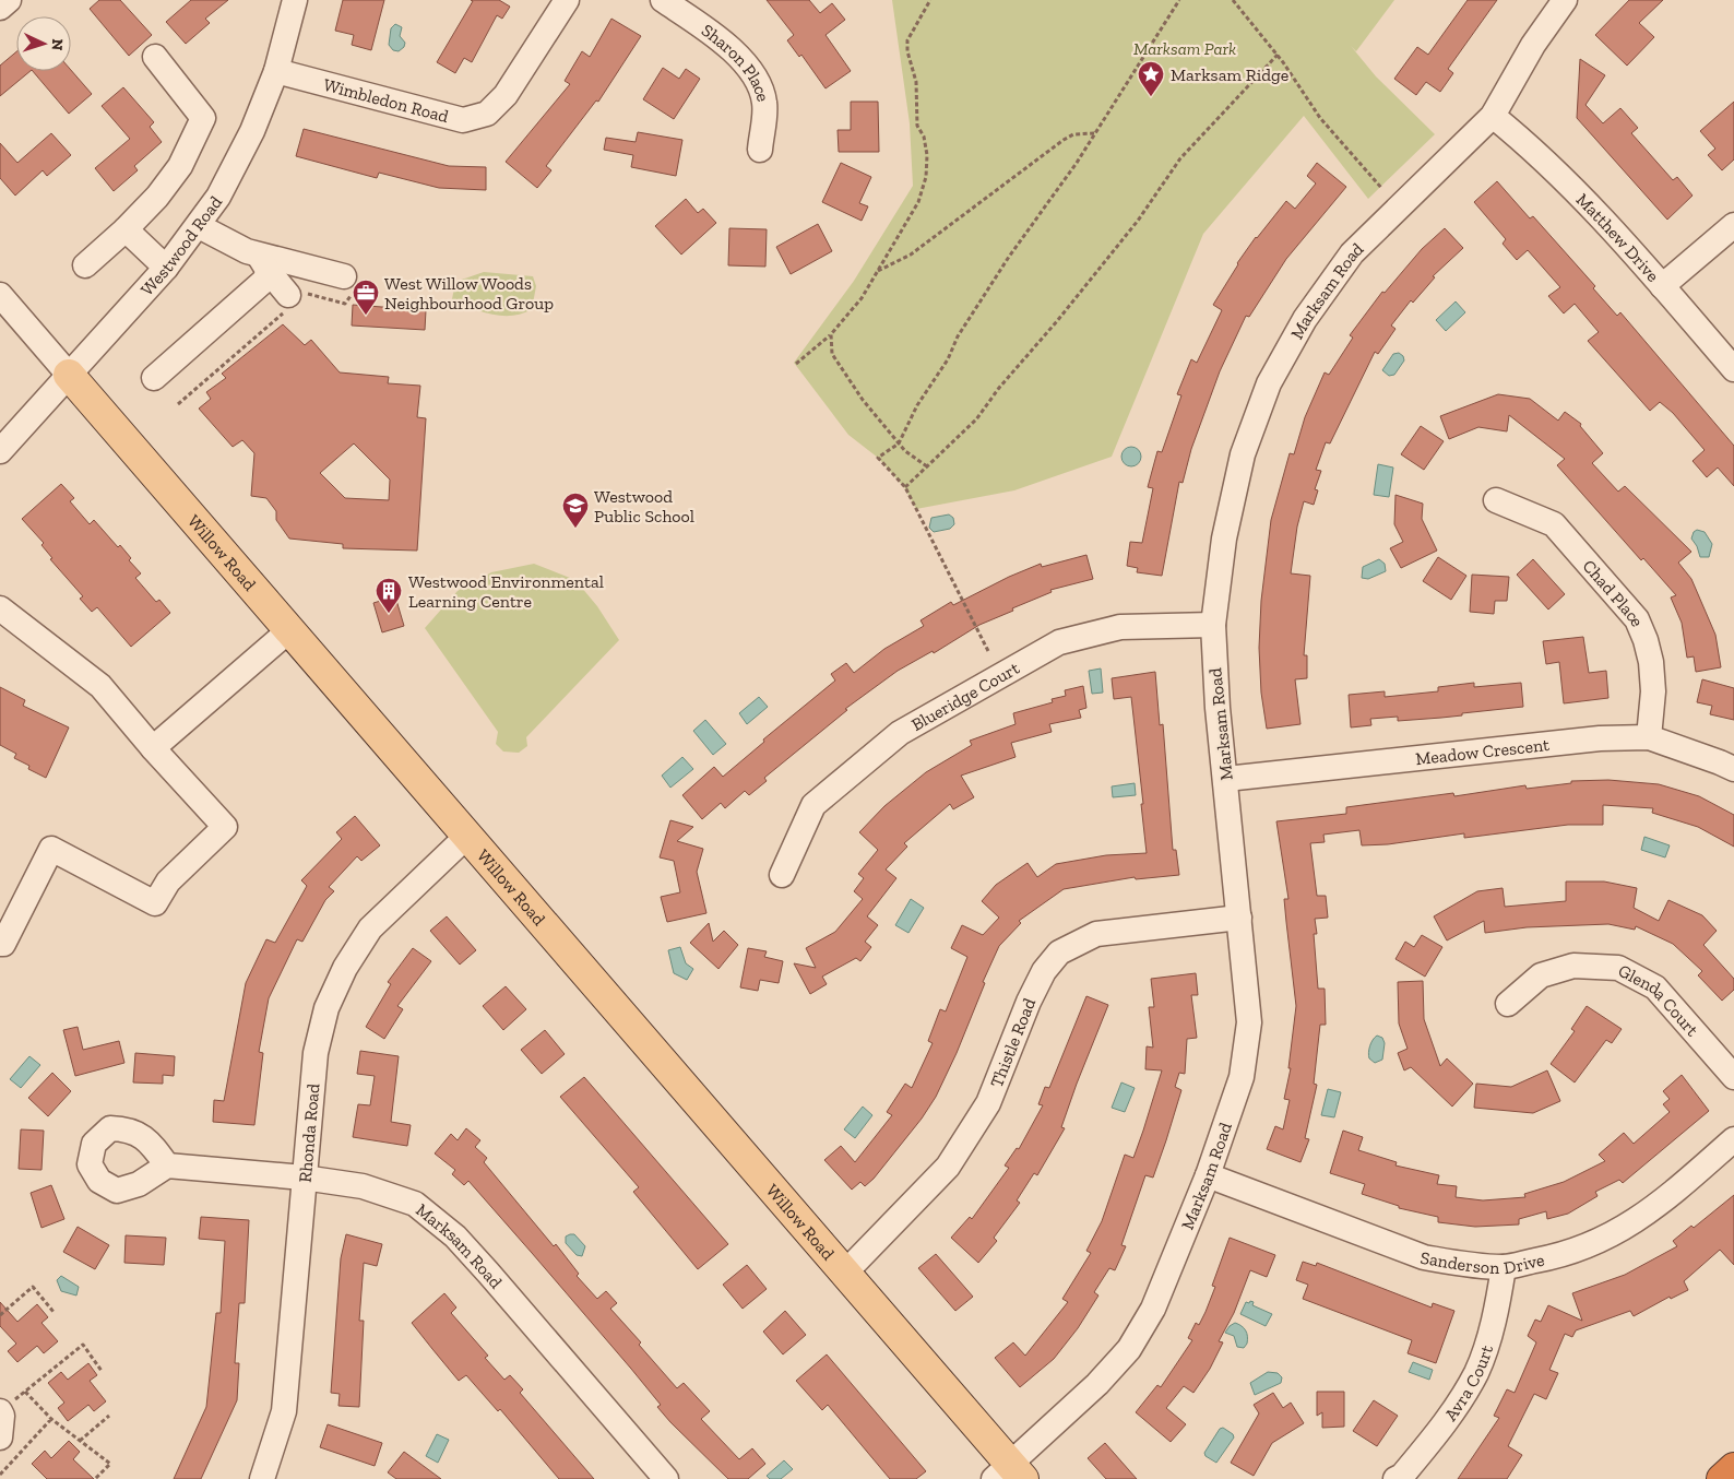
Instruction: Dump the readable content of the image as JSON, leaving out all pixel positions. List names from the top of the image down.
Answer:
{
  "streets": {
    "main road": ["Willow Road"],
    "street": [
      "Sharon Place",
      "Wimbledon Road",
      "Matthew Drive",
      "Westwood Road",
      "Marksam Road",
      "Chad Place",
      "Blueridge Court",
      "Meadow Crescent",
      "Glenda Court",
      "Thistle Road",
      "Rhonda Road",
      "Sanderson Drive",
      "Avra Court"
    ]
  },
  "crossings": [
    ["Wimbledon Road", "Westwood Road"],
    ["Matthew Drive", "Marksam Road"],
    ["Westwood Road", "Willow Road"],
    ["Marksam Road", "Willow Road"],
    ["Marksam Road", "Blueridge Court"],
    ["Marksam Road", "Meadow Crescent"],
    ["Marksam Road", "Thistle Road"],
    ["Marksam Road", "Rhonda Road"],
    ["Marksam Road", "Sanderson Drive"],
    ["Willow Road", "Thistle Road"],
    ["Willow Road", "Rhonda Road"],
    ["Chad Place", "Meadow Crescent"],
    ["Sanderson Drive", "Avra Court"]
  ],
  "parks": ["Marksam Park"],
  "places": {
    "place": ["Marksam Ridge"],
    "office": ["West Willow Woods Neighbourhood Group"],
    "school or university": ["Westwood Public School"],
    "building": ["Westwood Environmental Learning Centre"]
  },
  "north": "right"
}
